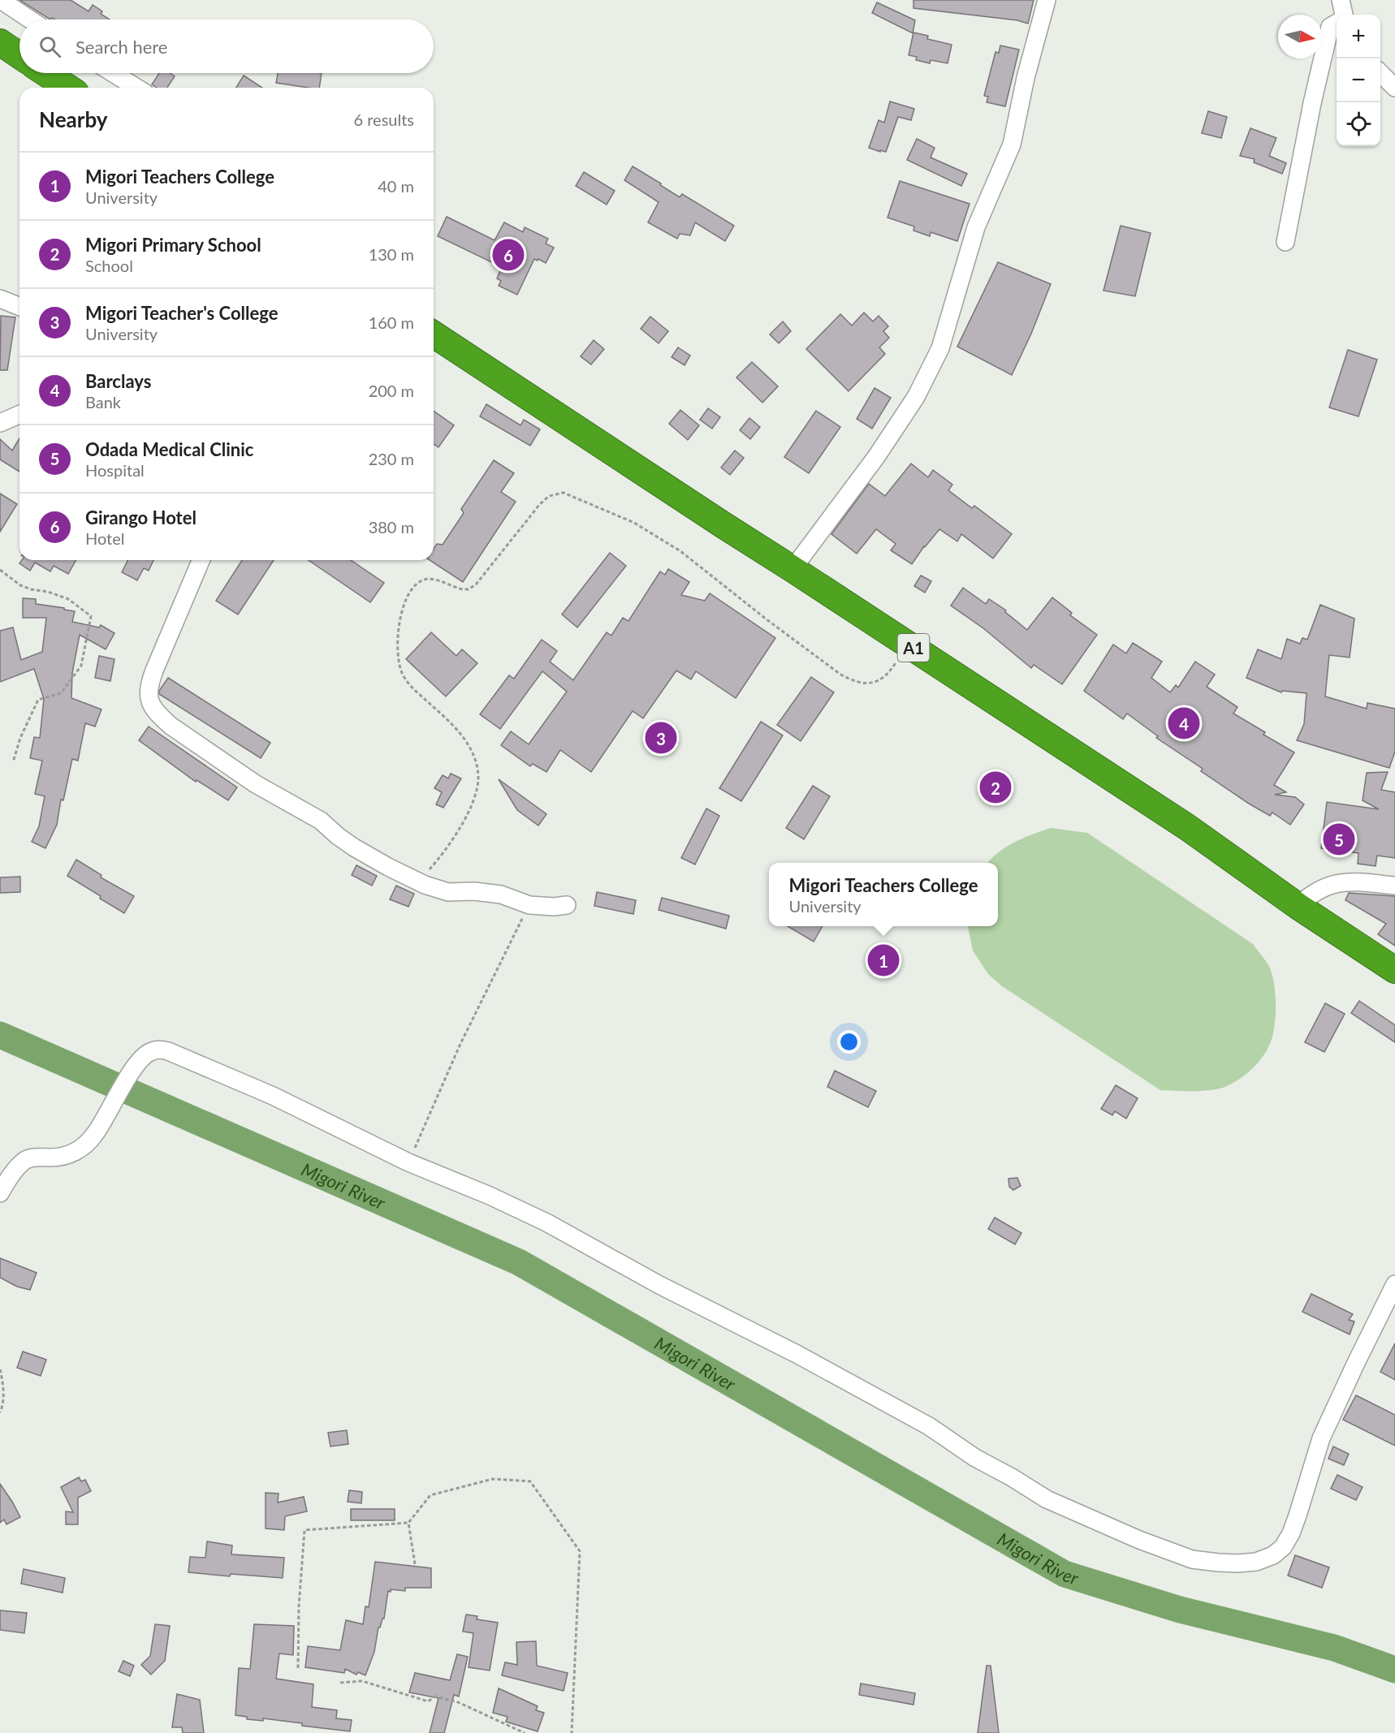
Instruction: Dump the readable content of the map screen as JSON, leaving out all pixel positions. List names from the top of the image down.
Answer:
{
  "streets": {
    "highway": ["A1"]
  },
  "water": ["Migori River"],
  "north": "right",
  "page": {
    "map_buttons": ["+", "−"],
    "search": "Search here",
    "heading": ["Nearby", "6 results"],
    "list": [
      {
        "mark": "1",
        "name": "Migori Teachers College",
        "note": "University",
        "value": "40 m"
      },
      {
        "mark": "2",
        "name": "Migori Primary School",
        "note": "School",
        "value": "130 m"
      },
      {
        "mark": "3",
        "name": "Migori Teacher's College",
        "note": "University",
        "value": "160 m"
      },
      {
        "mark": "4",
        "name": "Barclays",
        "note": "Bank",
        "value": "200 m"
      },
      {
        "mark": "5",
        "name": "Odada Medical Clinic",
        "note": "Hospital",
        "value": "230 m"
      },
      {
        "mark": "6",
        "name": "Girango Hotel",
        "note": "Hotel",
        "value": "380 m"
      }
    ],
    "pins": [
      "6",
      "4",
      "3",
      "2",
      "5",
      "1"
    ],
    "popup": ["Migori Teachers College", "University"]
  }
}
